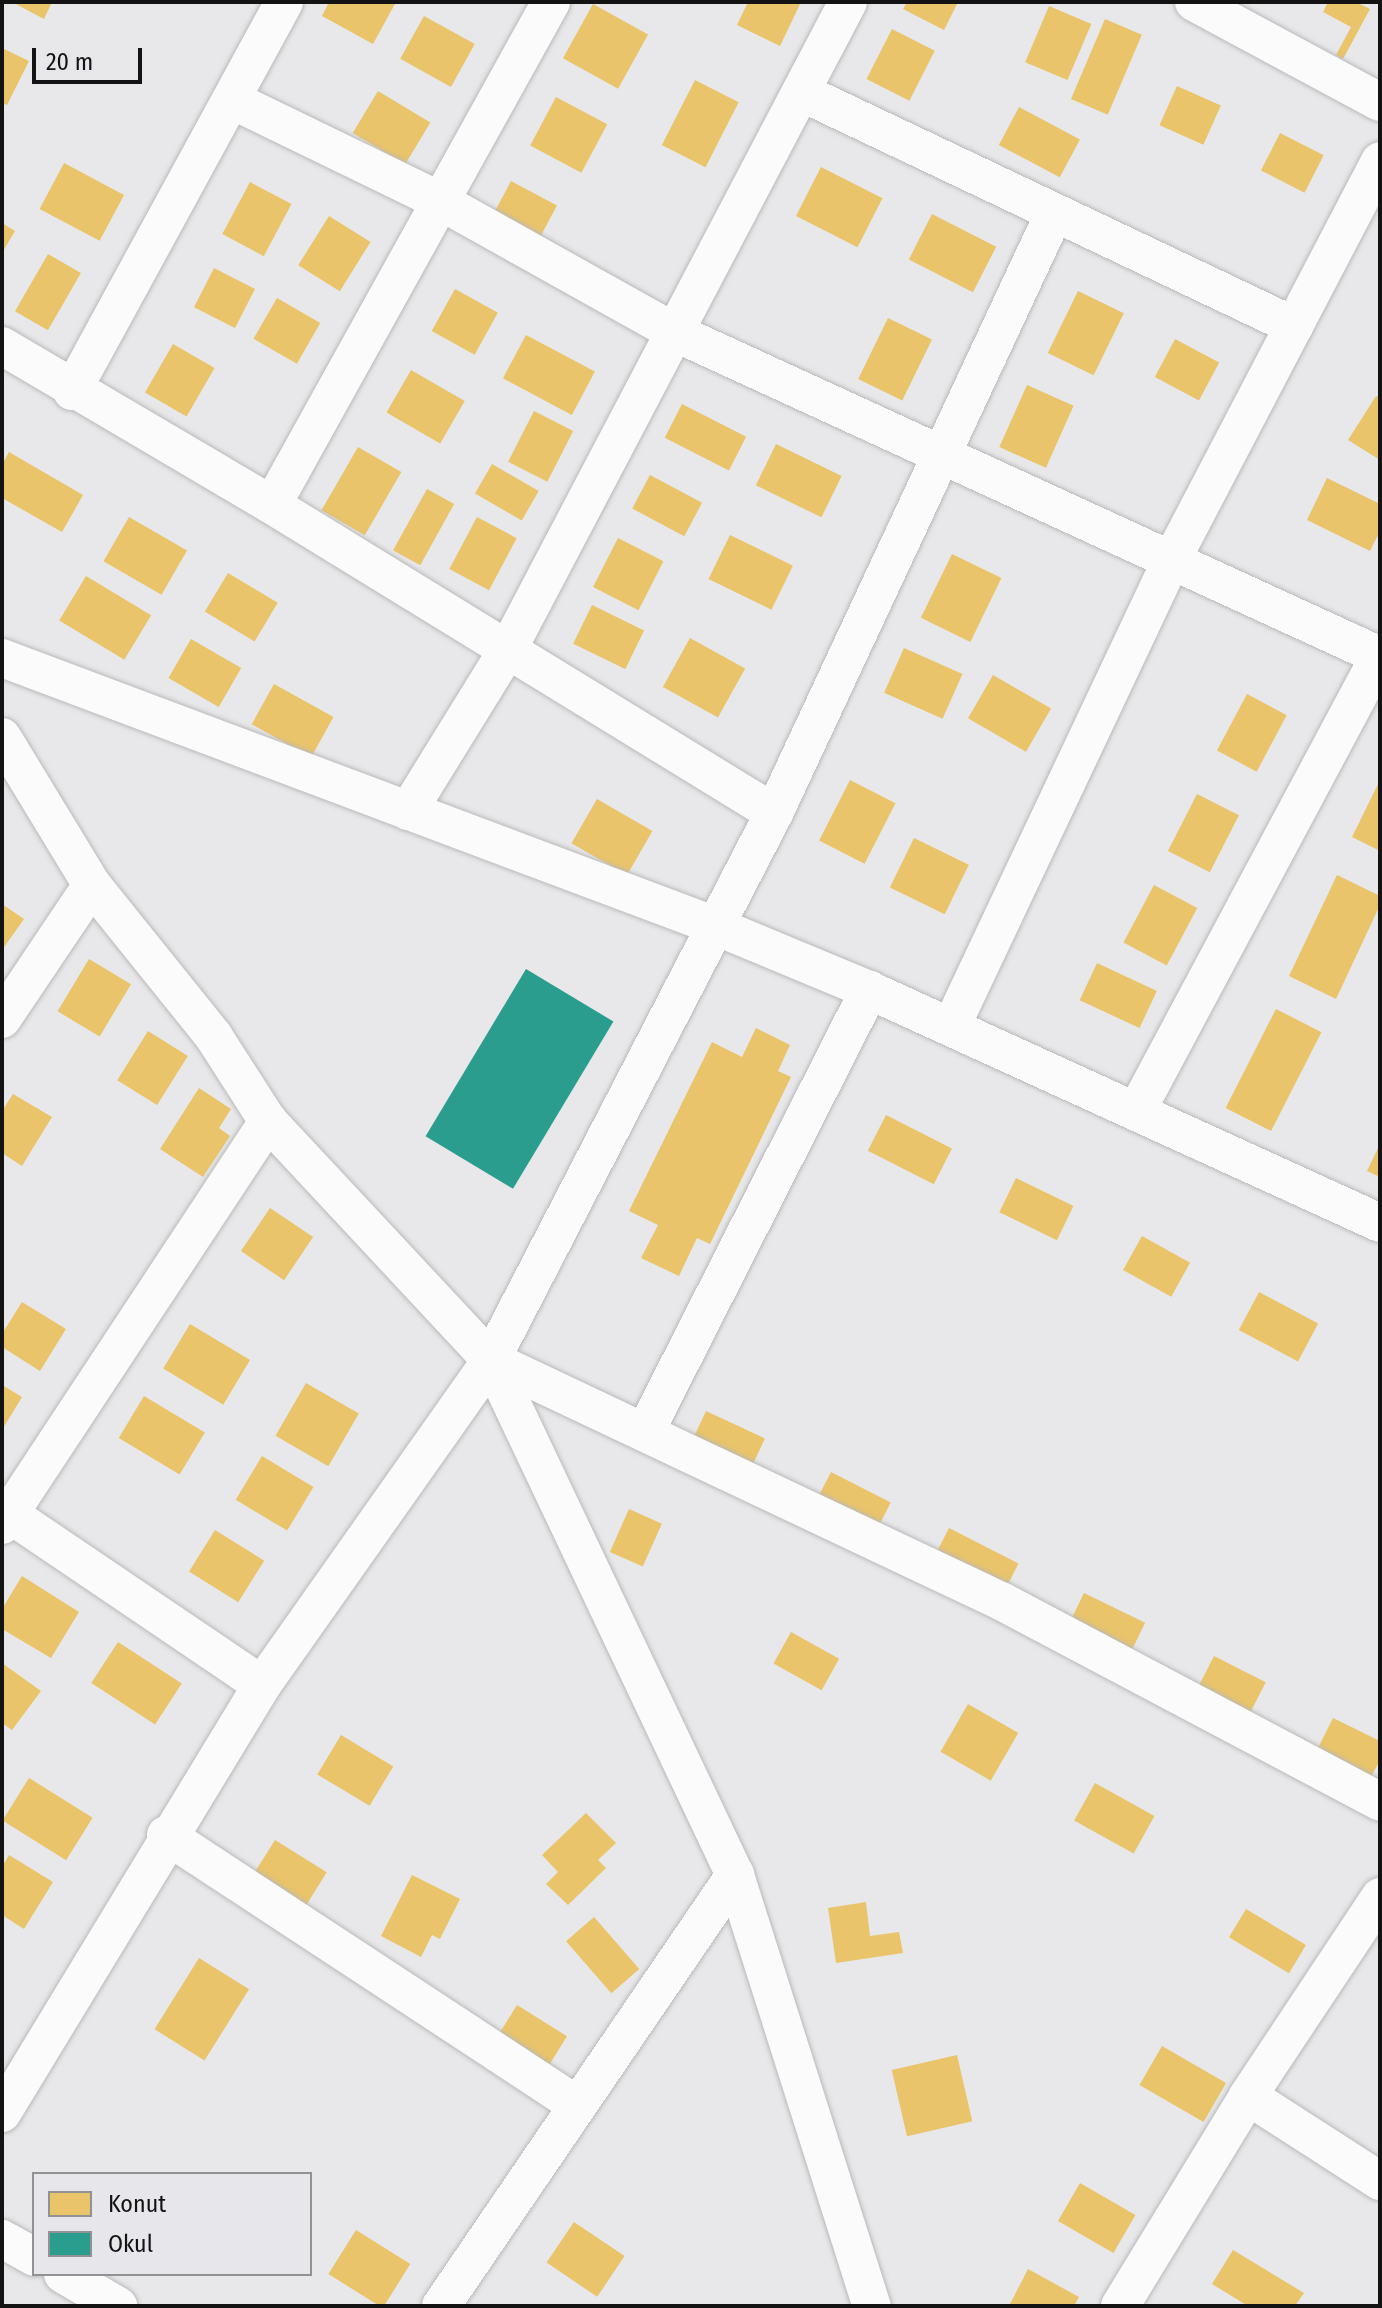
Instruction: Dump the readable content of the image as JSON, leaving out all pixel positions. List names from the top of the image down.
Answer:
{
  "legend": ["Konut", "Okul"],
  "scale_bar": "20 m"
}
